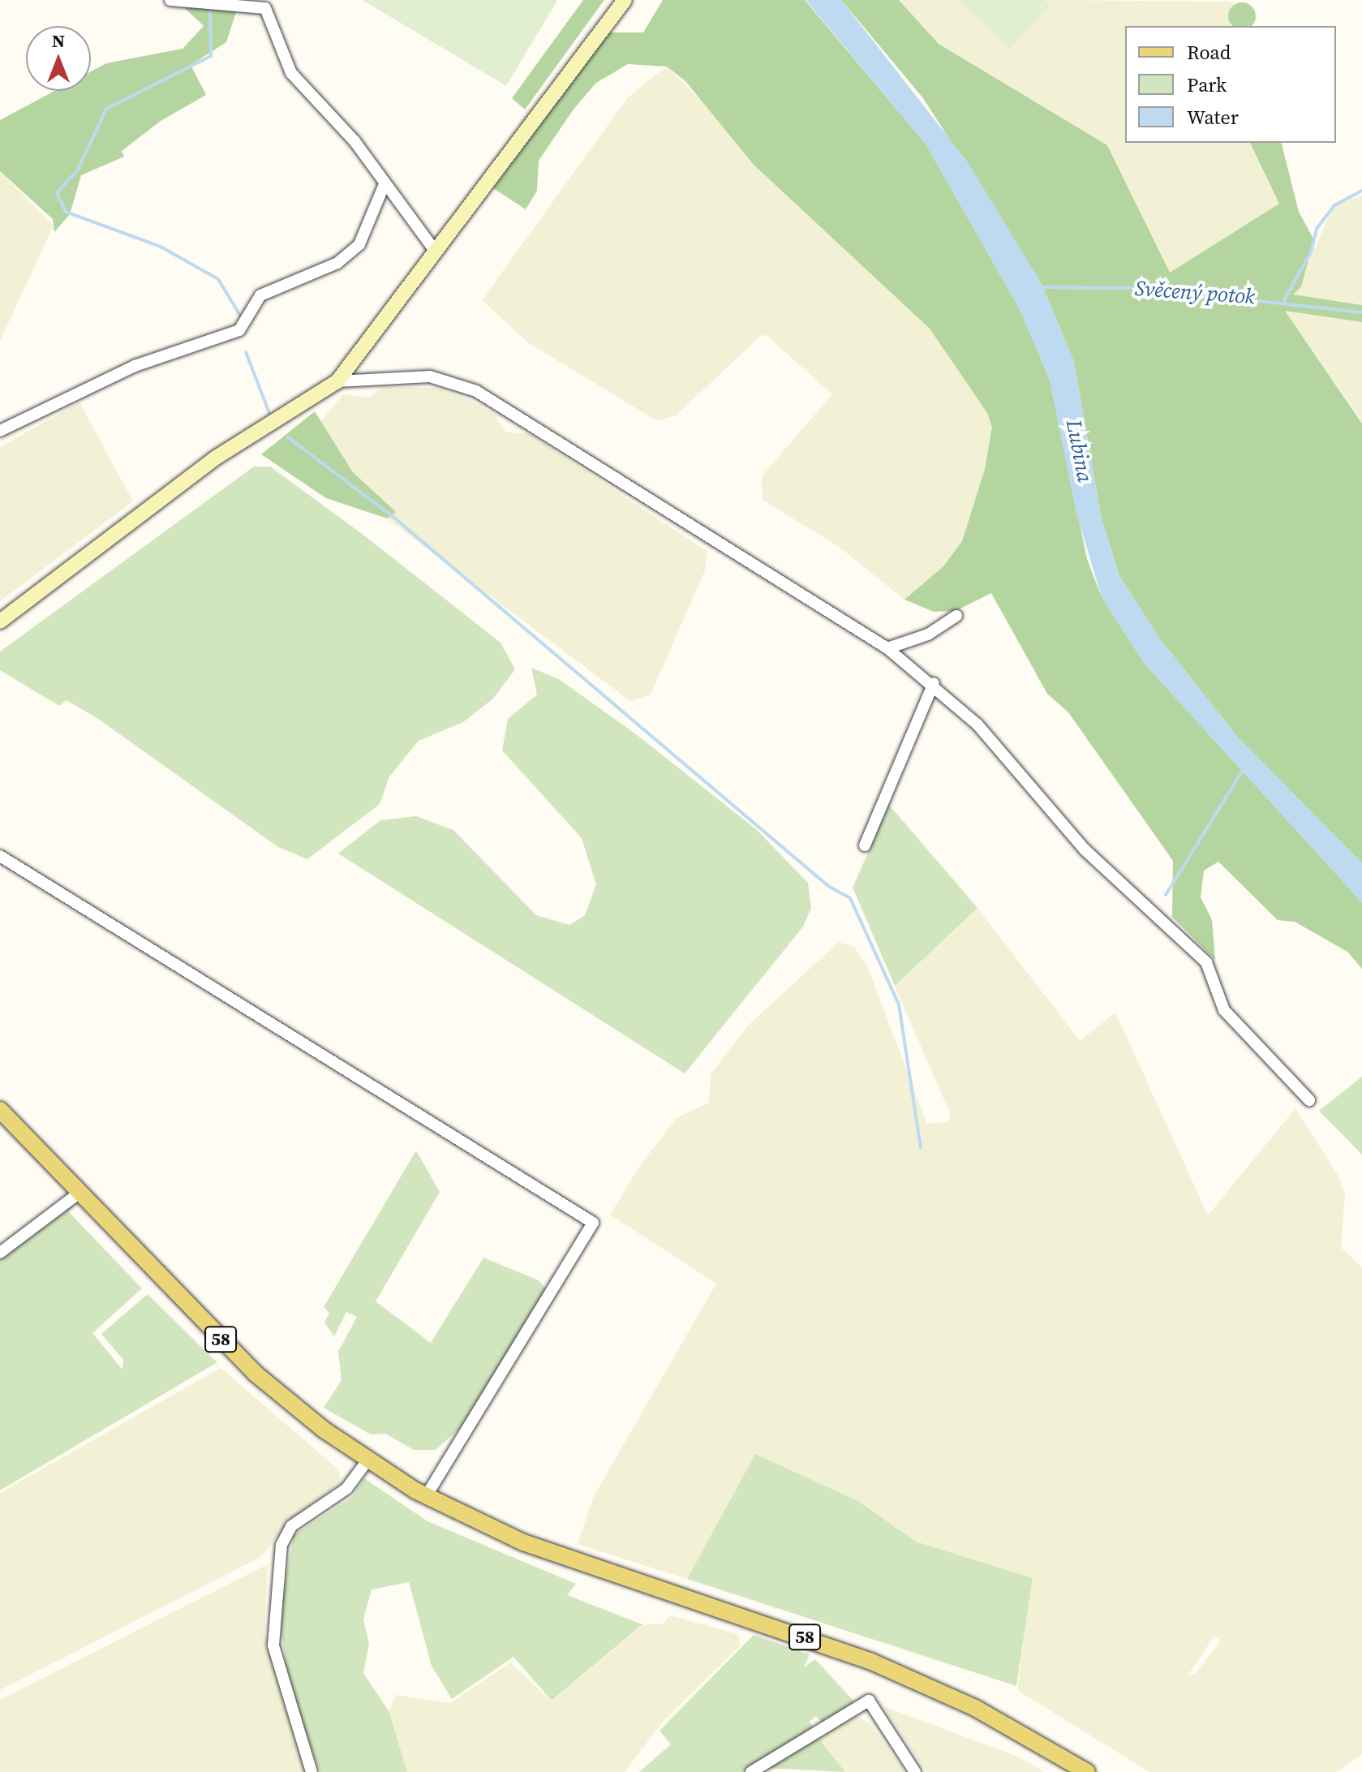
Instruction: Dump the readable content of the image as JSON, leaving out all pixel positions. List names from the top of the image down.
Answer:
{
  "streets": {
    "main road": ["58"]
  },
  "water": ["Svěcený potok", "Lubina"],
  "legend": ["Road", "Park", "Water"],
  "north": "top"
}
